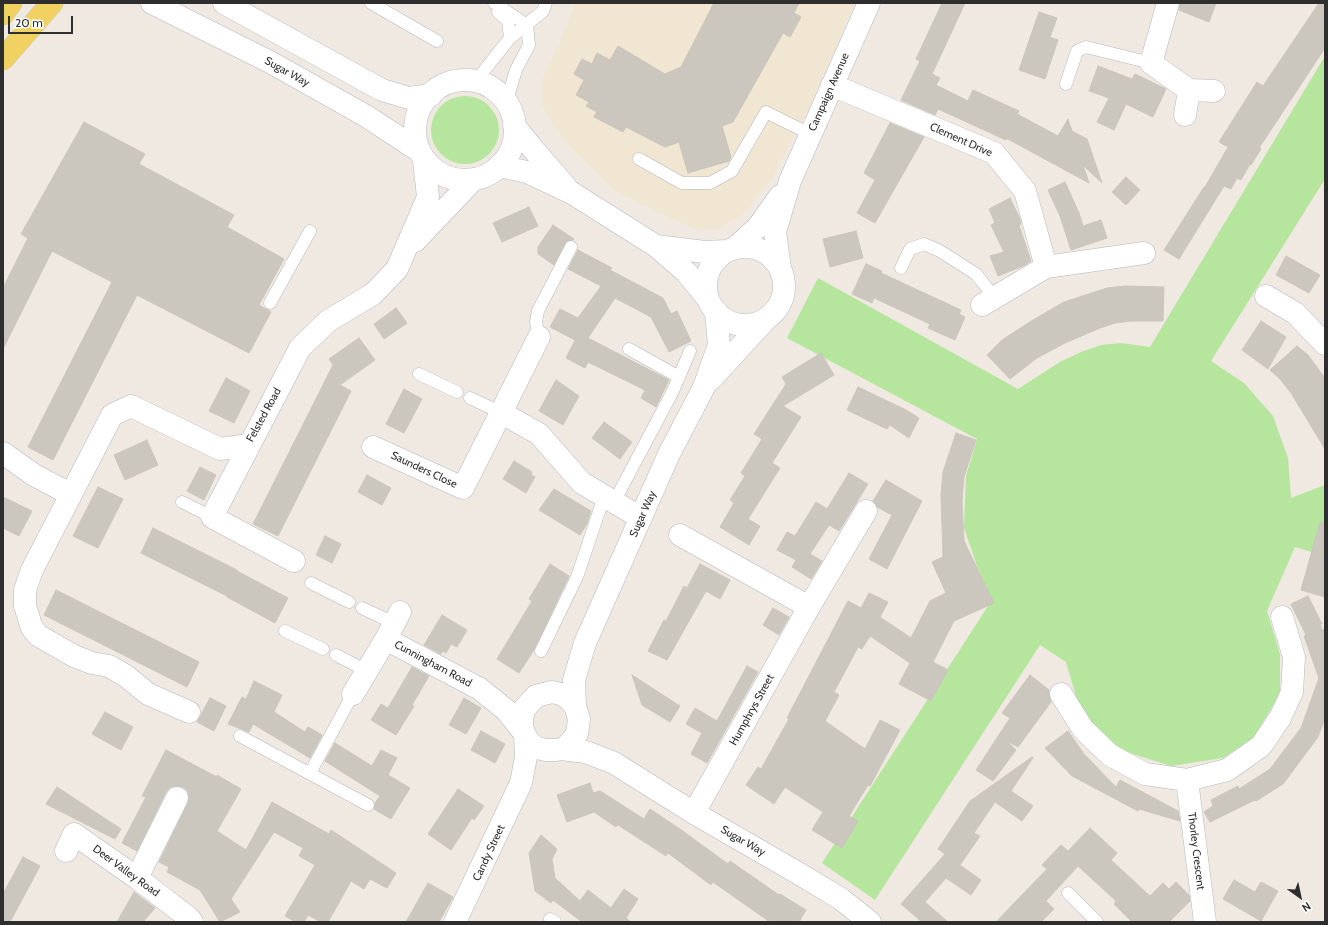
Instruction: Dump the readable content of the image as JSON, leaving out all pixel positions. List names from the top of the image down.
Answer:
{
  "streets": {
    "street": [
      "Sugar Way",
      "Campaign Avenue",
      "Clement Drive",
      "Felsted Road",
      "Saunders Close",
      "Cunningham Road",
      "Humphrys Street",
      "Thorley Crescent",
      "Candy Street",
      "Deer Valley Road"
    ]
  },
  "crossings": [
    ["Sugar Way", "Campaign Avenue"],
    ["Sugar Way", "Felsted Road"],
    ["Sugar Way", "Cunningham Road"],
    ["Sugar Way", "Humphrys Street"],
    ["Sugar Way", "Candy Street"],
    ["Campaign Avenue", "Clement Drive"],
    ["Cunningham Road", "Candy Street"]
  ],
  "scale_bar": "20 m",
  "north": "bottom right"
}
